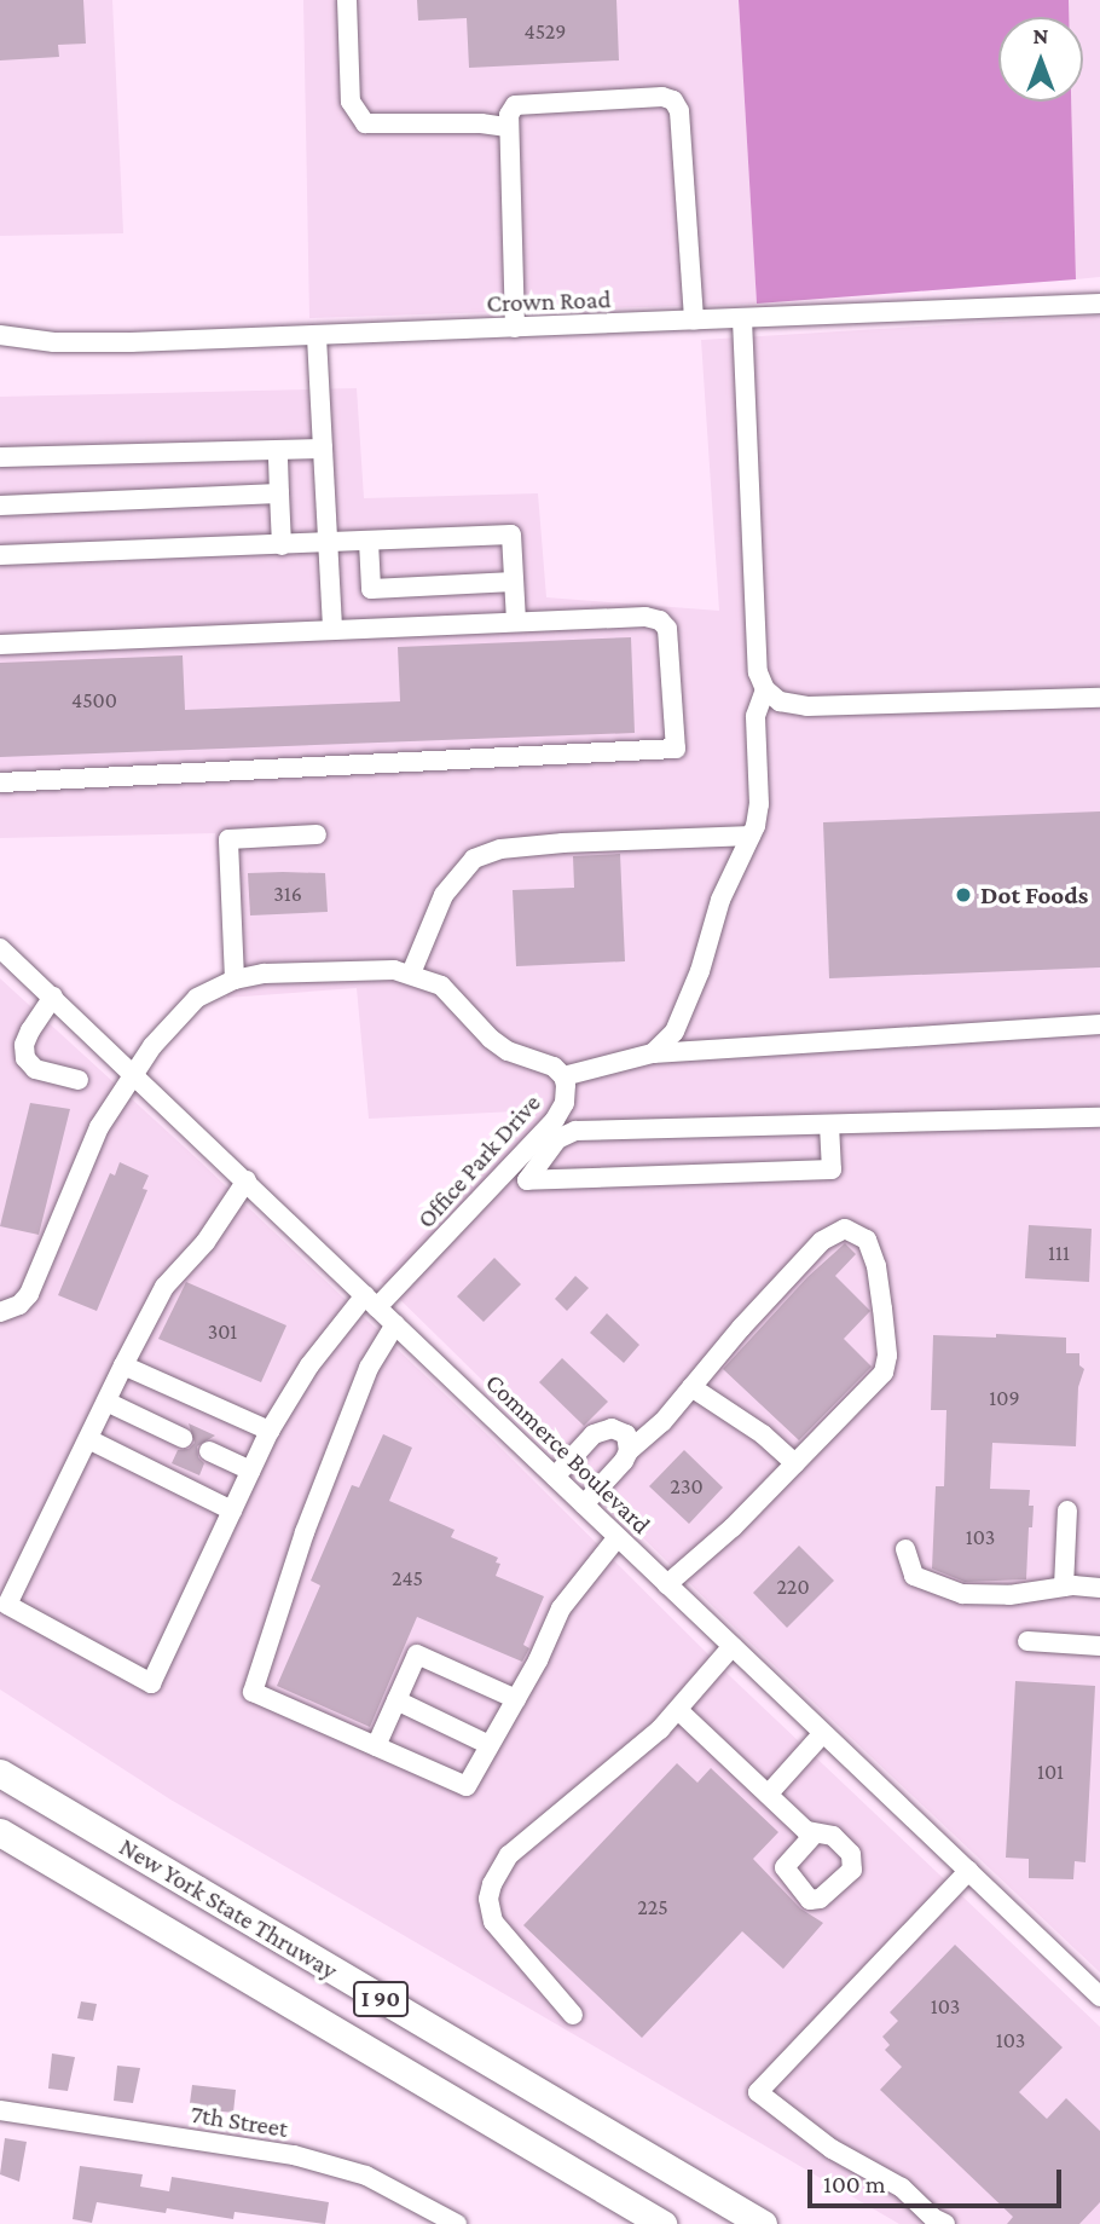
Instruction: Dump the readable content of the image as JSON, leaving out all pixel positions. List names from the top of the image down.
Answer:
{
  "streets": {
    "highway": ["New York State Thruway", "I 90"],
    "street": [
      "Crown Road",
      "Office Park Drive",
      "Commerce Boulevard",
      "7th Street"
    ]
  },
  "crossings": [
    ["Office Park Drive", "Commerce Boulevard"]
  ],
  "places": ["Dot Foods"],
  "house_numbers": [
    "4529",
    "4500",
    "316",
    "111",
    "301",
    "109",
    "230",
    "103",
    "245",
    "220",
    "101",
    "225",
    "103",
    "103"
  ],
  "scale_bar": "100 m",
  "north": "top"
}
